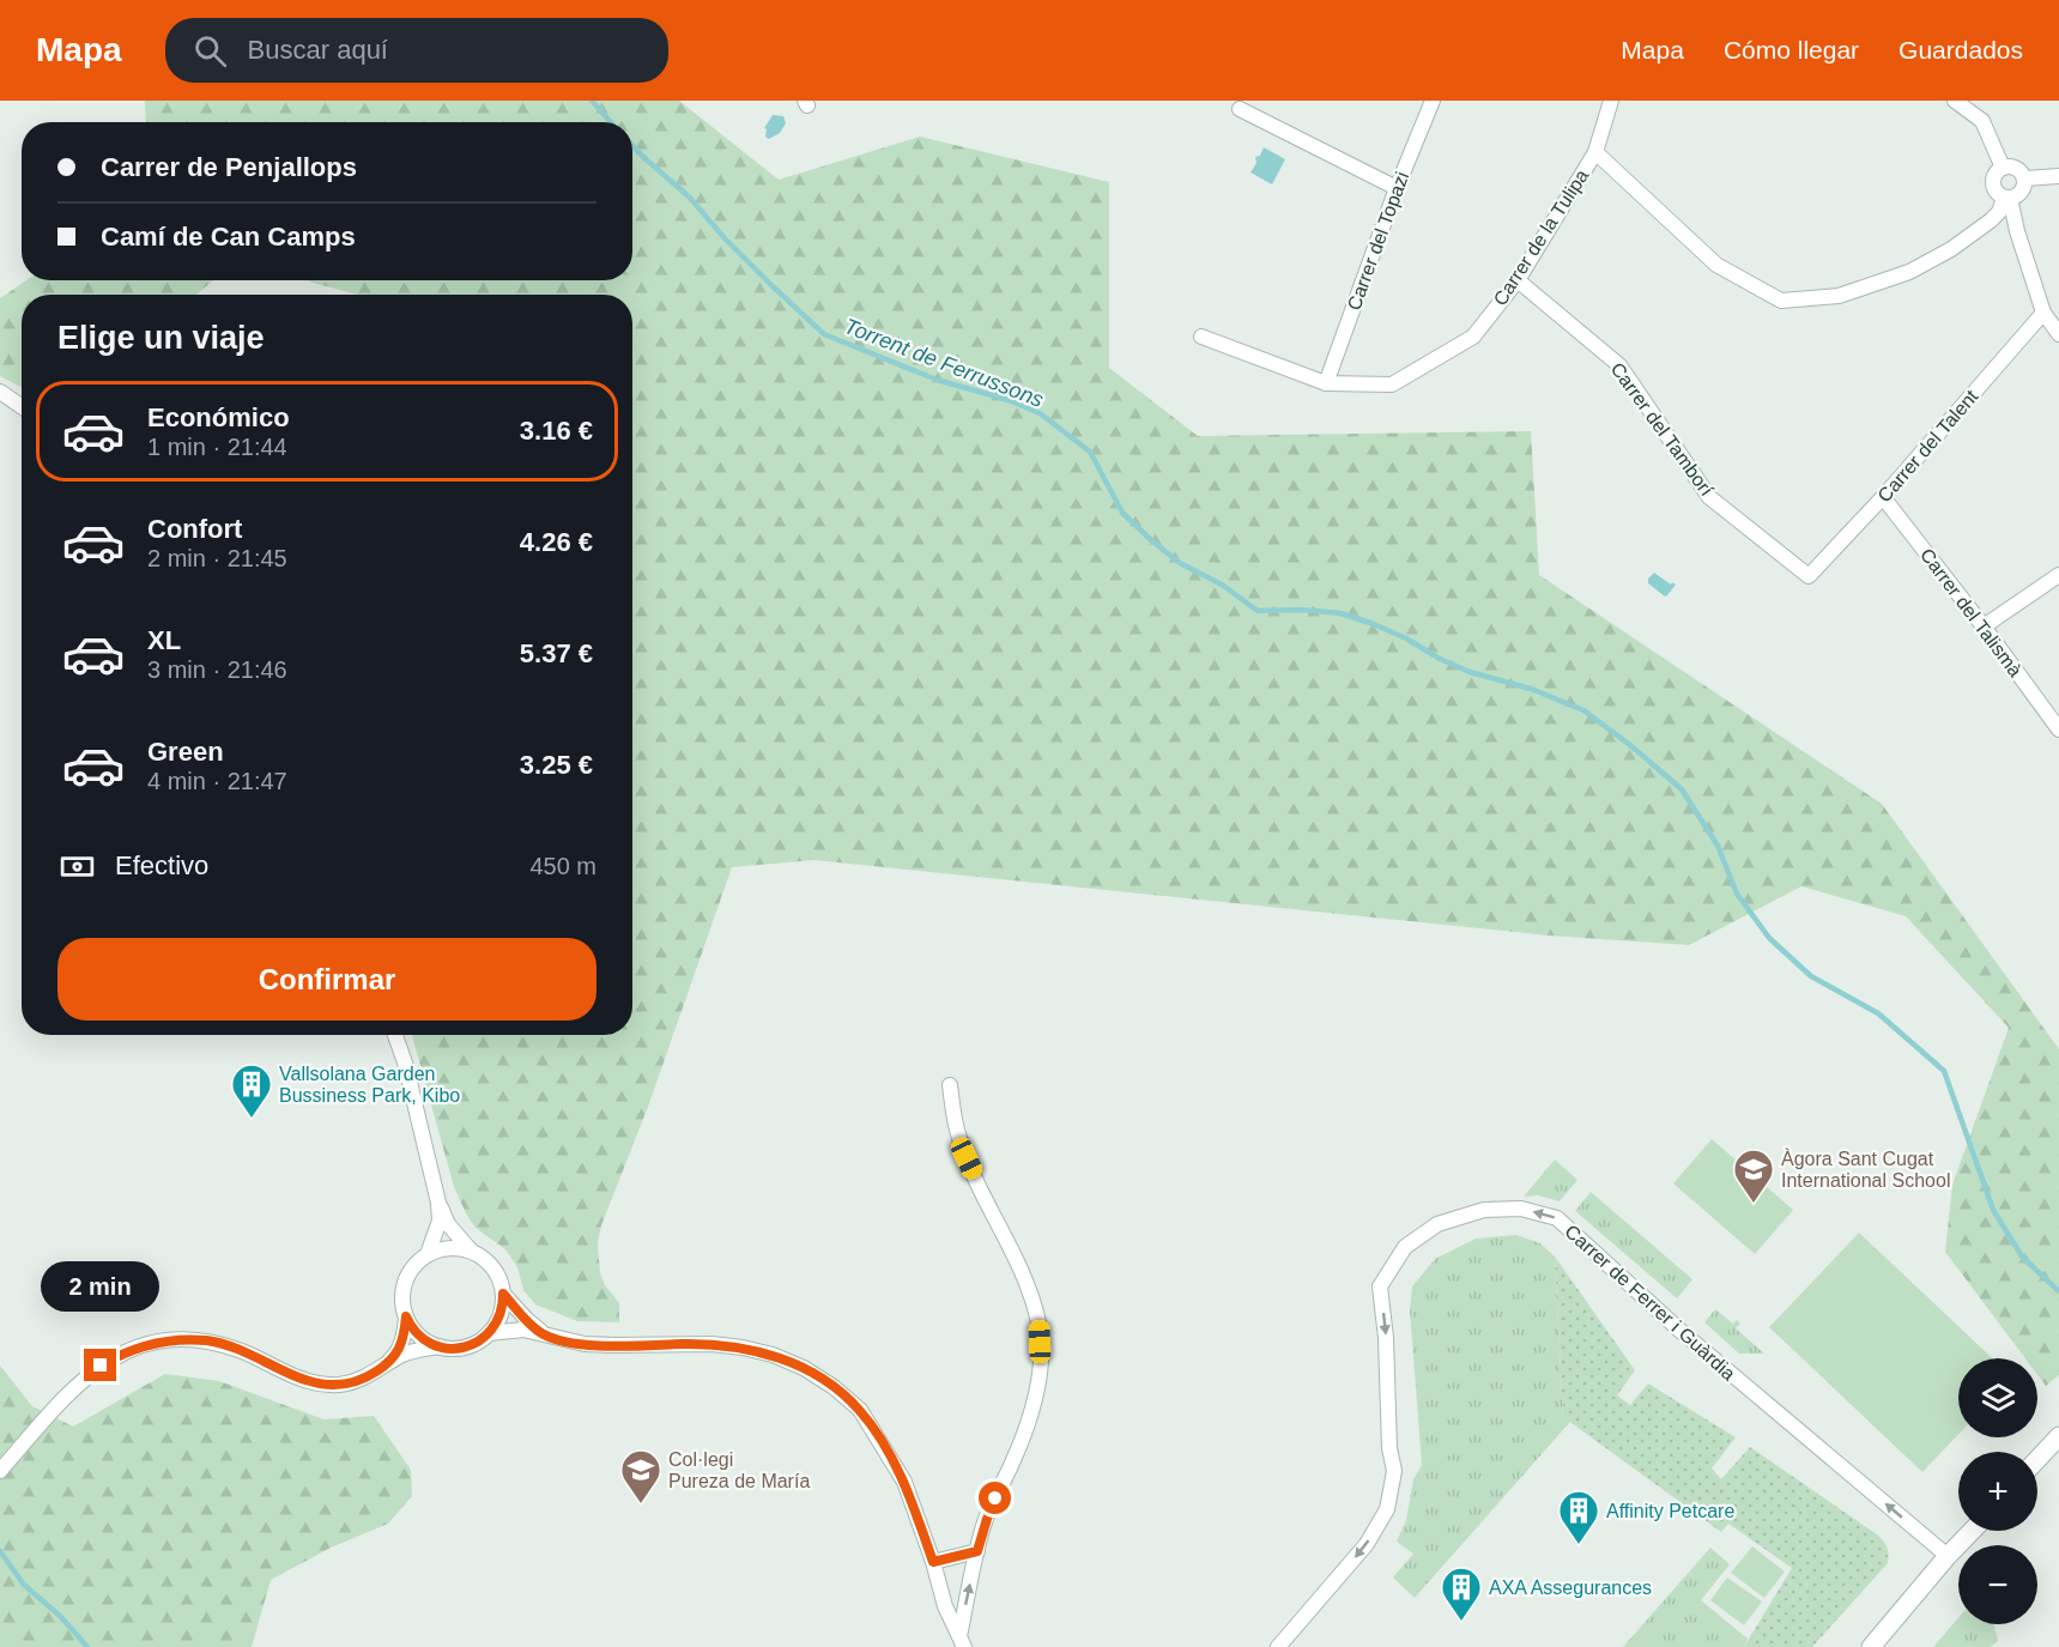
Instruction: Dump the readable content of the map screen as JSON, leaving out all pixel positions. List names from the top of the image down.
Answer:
{
  "streets": {
    "street": [
      "Carrer de la Tulipa",
      "Carrer del Topazi",
      "Carrer del Tamborí",
      "Carrer del Talent",
      "Carrer del Talismà",
      "Carrer de Ferrer i Guàrdia"
    ]
  },
  "crossings": [
    ["Carrer de la Tulipa", "Carrer del Topazi"],
    ["Carrer de la Tulipa", "Carrer del Tamborí"],
    ["Carrer del Tamborí", "Carrer del Talent"],
    ["Carrer del Talent", "Carrer del Talismà"]
  ],
  "water": ["Torrent de Ferrussons"],
  "places": {
    "building": ["Vallsolana Garden Bussiness Park, Kibo", "Affinity Petcare", "AXA Assegurances"],
    "school or university": ["Àgora Sant Cugat International School", "Col·legi Pureza de María"]
  },
  "page": {
    "header": "Mapa",
    "search": "Buscar aquí",
    "nav": ["Mapa", "Cómo llegar", "Guardados"],
    "banner": ["Carrer de Penjallops", "Camí de Can Camps"],
    "heading": "Elige un viaje",
    "list": [
      {
        "name": "Económico",
        "note": "1 min · 21:44",
        "value": "3.16 €"
      },
      {
        "name": "Confort",
        "note": "2 min · 21:45",
        "value": "4.26 €"
      },
      {
        "name": "XL",
        "note": "3 min · 21:46",
        "value": "5.37 €"
      },
      {
        "name": "Green",
        "note": "4 min · 21:47",
        "value": "3.25 €"
      }
    ],
    "pay": ["Efectivo", "450 m"],
    "buttons": "Confirmar",
    "bubble": "2 min",
    "map_buttons": ["+", "−"]
  }
}
